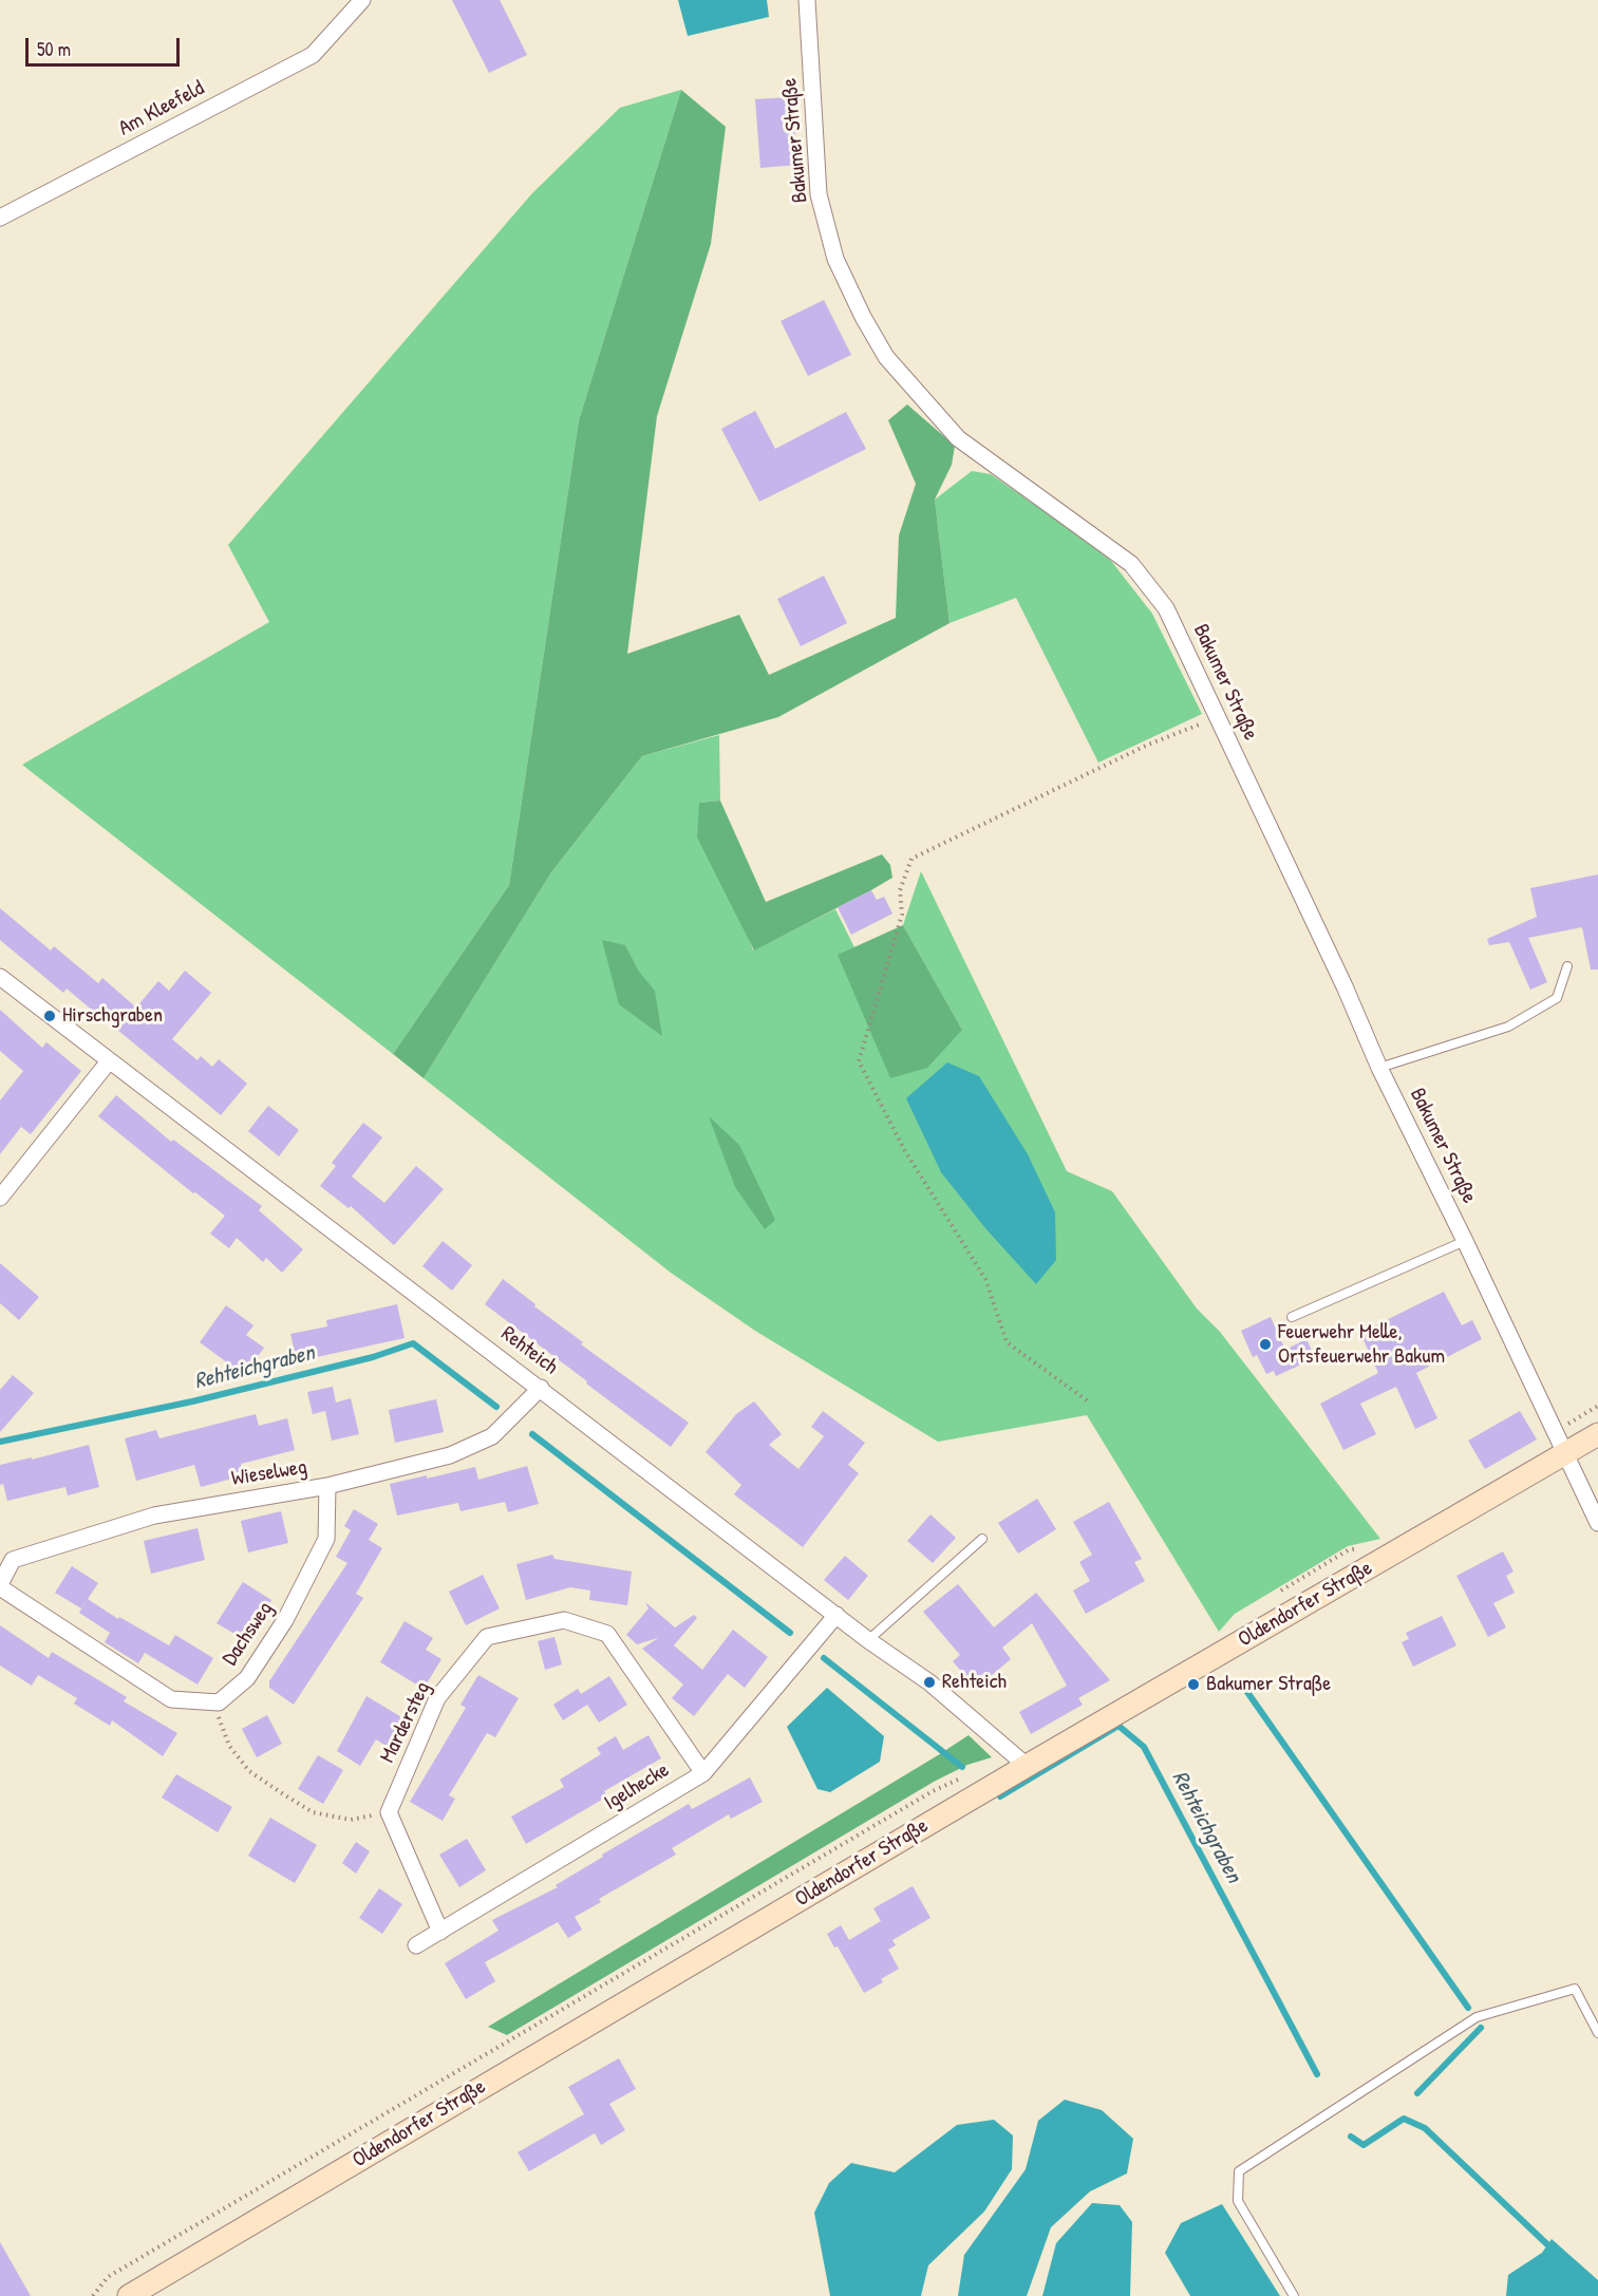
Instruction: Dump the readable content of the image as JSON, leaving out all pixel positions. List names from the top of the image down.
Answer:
{
  "streets": {
    "main road": ["Oldendorfer Straße"],
    "street": [
      "Am Kleefeld",
      "Bakumer Straße",
      "Rehteich",
      "Wieselweg",
      "Dachsweg",
      "Mardersteg",
      "Igelhecke"
    ]
  },
  "crossings": [
    ["Bakumer Straße", "Oldendorfer Straße"],
    ["Rehteich", "Wieselweg"],
    ["Rehteich", "Oldendorfer Straße"],
    ["Rehteich", "Igelhecke"],
    ["Wieselweg", "Dachsweg"],
    ["Mardersteg", "Igelhecke"]
  ],
  "water": ["Rehteichgraben"],
  "places": [
    "Hirschgraben",
    "Feuerwehr Melle, Ortsfeuerwehr Bakum",
    "Rehteich",
    "Bakumer Straße"
  ],
  "scale_bar": "50 m"
}
